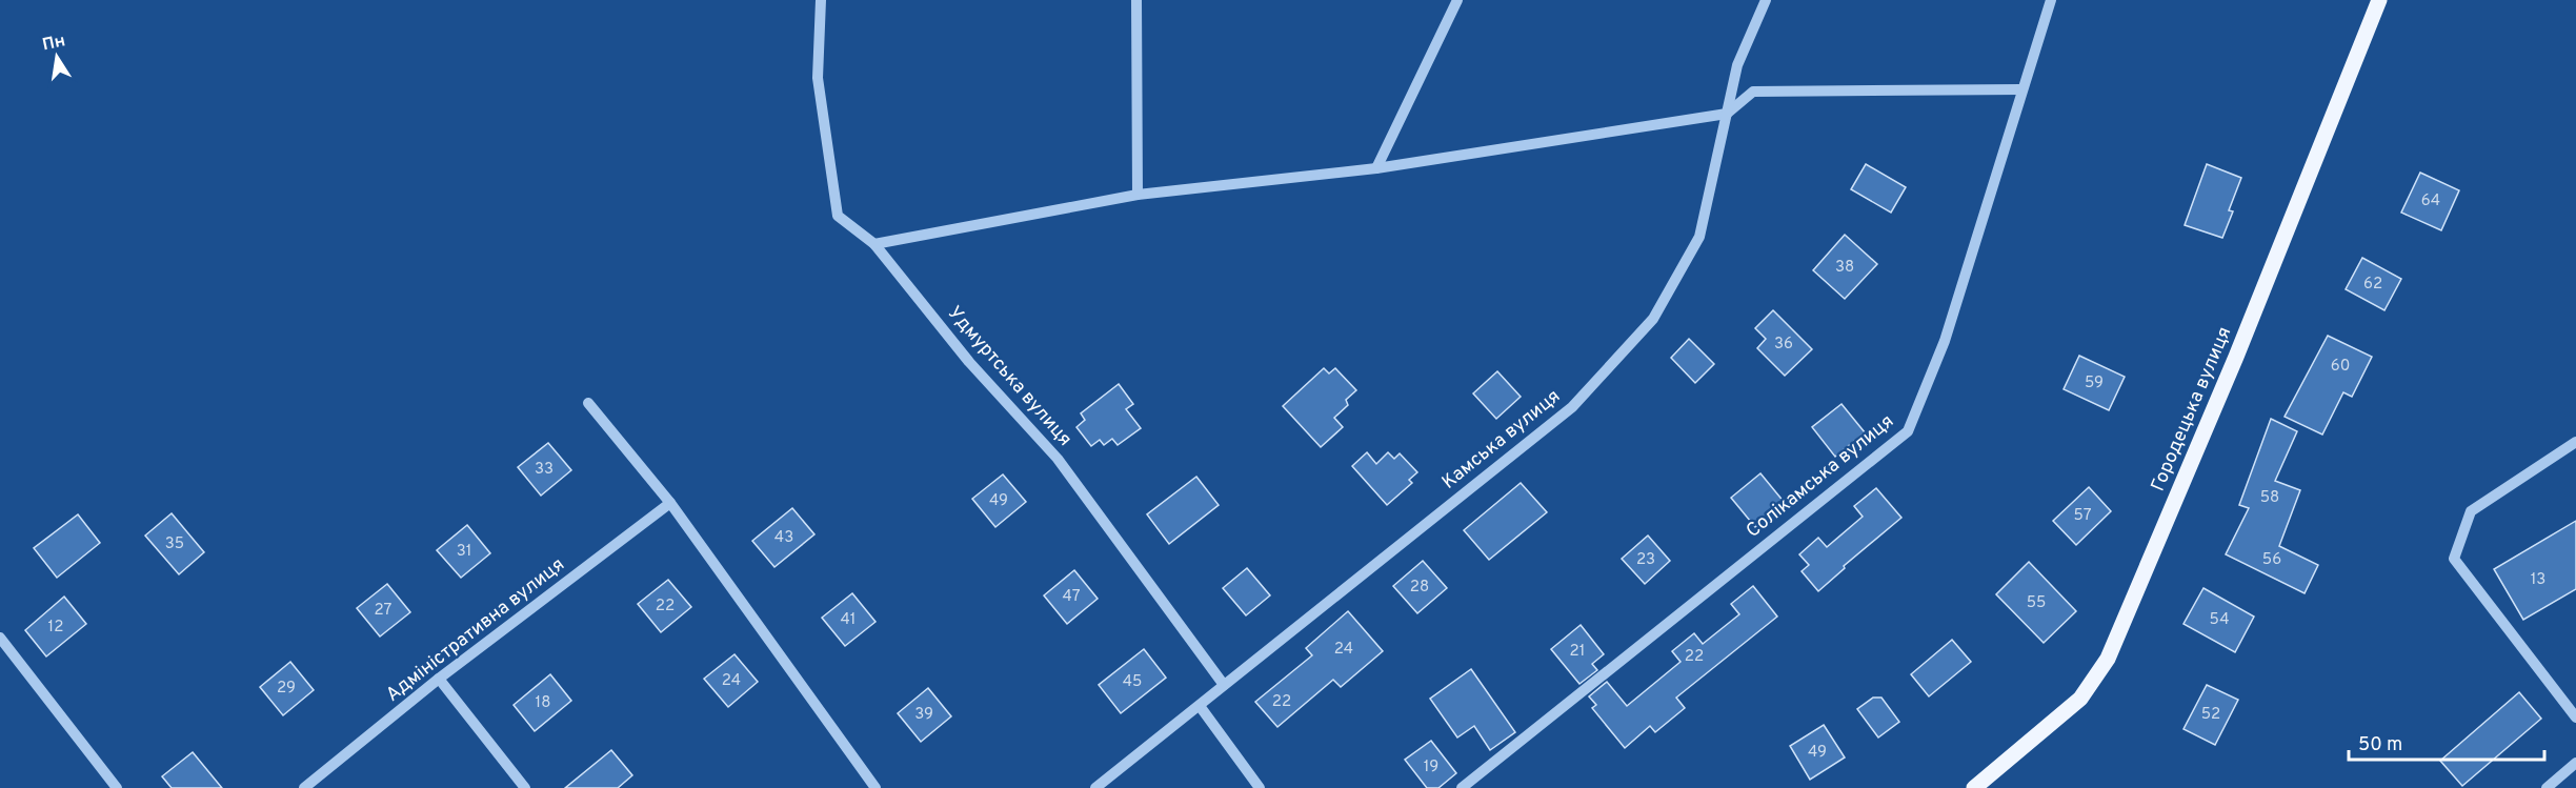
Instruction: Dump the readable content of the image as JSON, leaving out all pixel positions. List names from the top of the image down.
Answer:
{
  "streets": {
    "main road": ["Городецька вулиця"],
    "street": [
      "Удмуртська вулиця",
      "Камська вулиця",
      "Солікамська вулиця",
      "Адміністративна вулиця"
    ]
  },
  "crossings": [
    ["Удмуртська вулиця", "Камська вулиця"]
  ],
  "house_numbers": [
    "64",
    "38",
    "62",
    "36",
    "60",
    "59",
    "33",
    "58",
    "49",
    "57",
    "43",
    "35",
    "31",
    "23",
    "56",
    "13",
    "28",
    "47",
    "55",
    "22",
    "27",
    "41",
    "54",
    "12",
    "24",
    "21",
    "22",
    "24",
    "45",
    "29",
    "22",
    "18",
    "39",
    "52",
    "49",
    "19"
  ],
  "scale_bar": "50 m",
  "north": "top"
}
